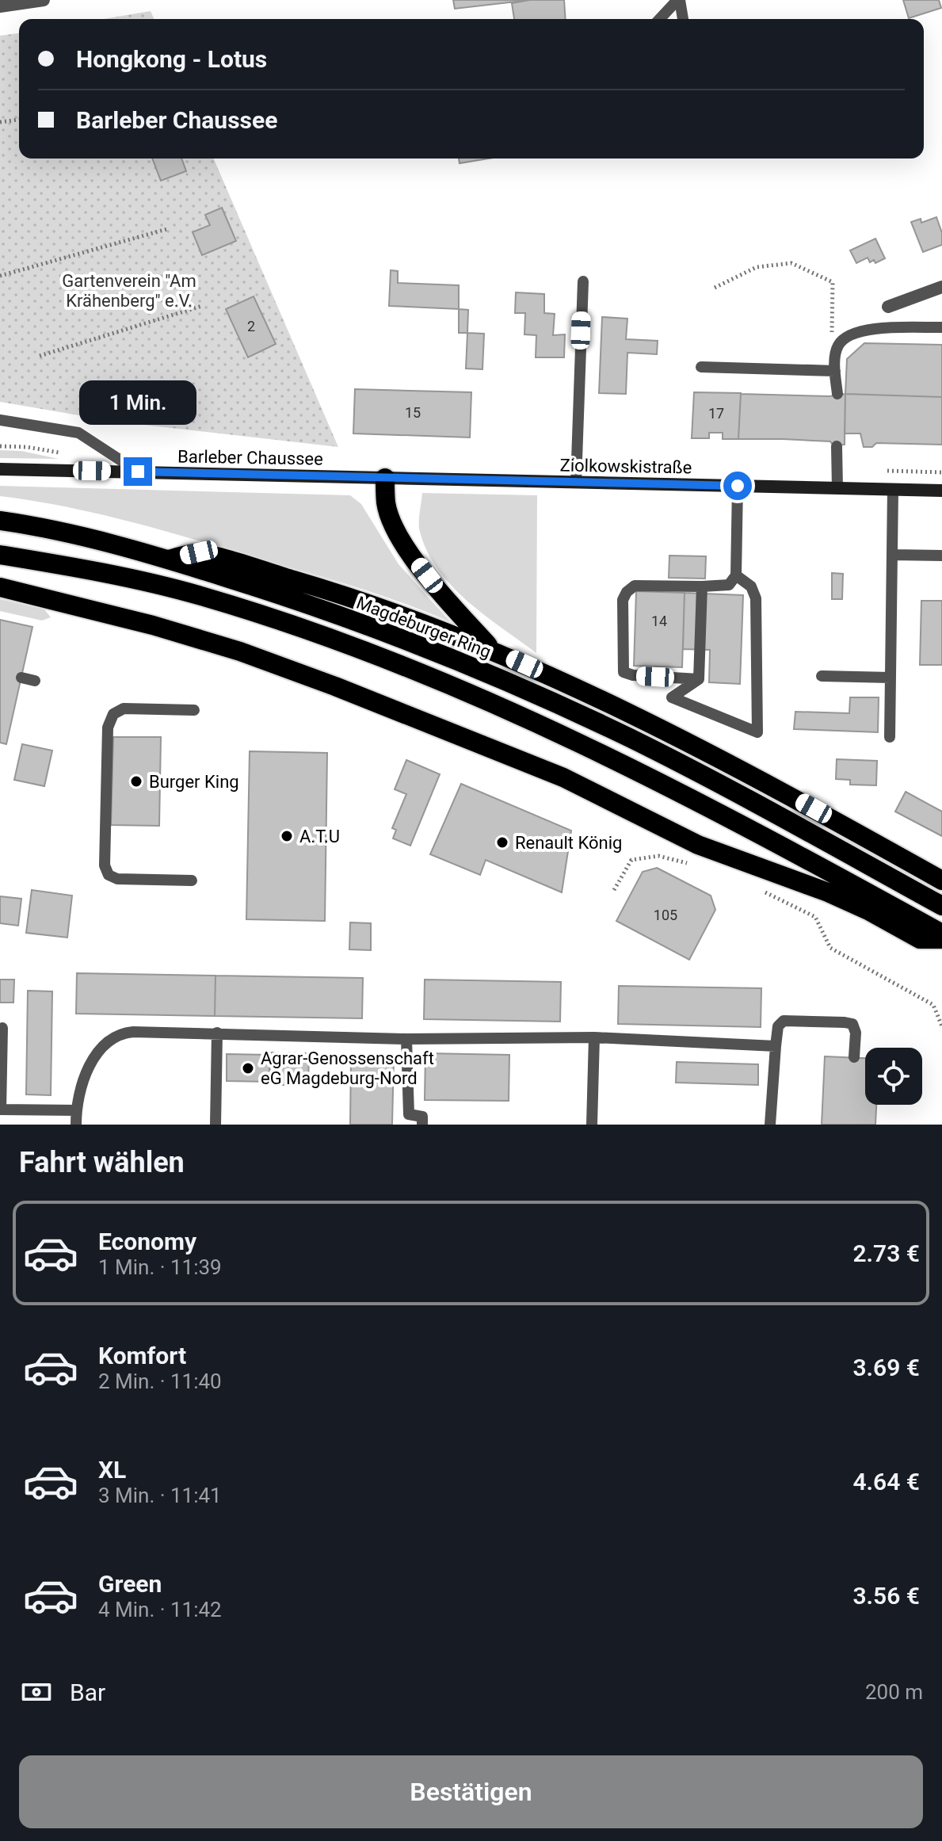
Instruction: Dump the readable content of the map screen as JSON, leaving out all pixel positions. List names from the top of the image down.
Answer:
{
  "streets": {
    "highway": ["Magdeburger Ring"],
    "street": ["Barleber Chaussee", "Ziolkowskistraße"]
  },
  "crossings": [
    ["Barleber Chaussee", "Ziolkowskistraße"]
  ],
  "parks": ["Gartenverein \"Am Krähenberg\" e.V."],
  "places": [
    "Burger King",
    "A.T.U",
    "Renault König",
    "Agrar-Genossenschaft eG Magdeburg-Nord"
  ],
  "house_numbers": [
    "2",
    "15",
    "17",
    "14",
    "105"
  ],
  "page": {
    "banner": ["Hongkong - Lotus", "Barleber Chaussee"],
    "bubble": "1 Min.",
    "heading": "Fahrt wählen",
    "list": [
      {
        "name": "Economy",
        "note": "1 Min. · 11:39",
        "value": "2.73 €"
      },
      {
        "name": "Komfort",
        "note": "2 Min. · 11:40",
        "value": "3.69 €"
      },
      {
        "name": "XL",
        "note": "3 Min. · 11:41",
        "value": "4.64 €"
      },
      {
        "name": "Green",
        "note": "4 Min. · 11:42",
        "value": "3.56 €"
      }
    ],
    "pay": ["Bar", "200 m"],
    "buttons": "Bestätigen"
  }
}
